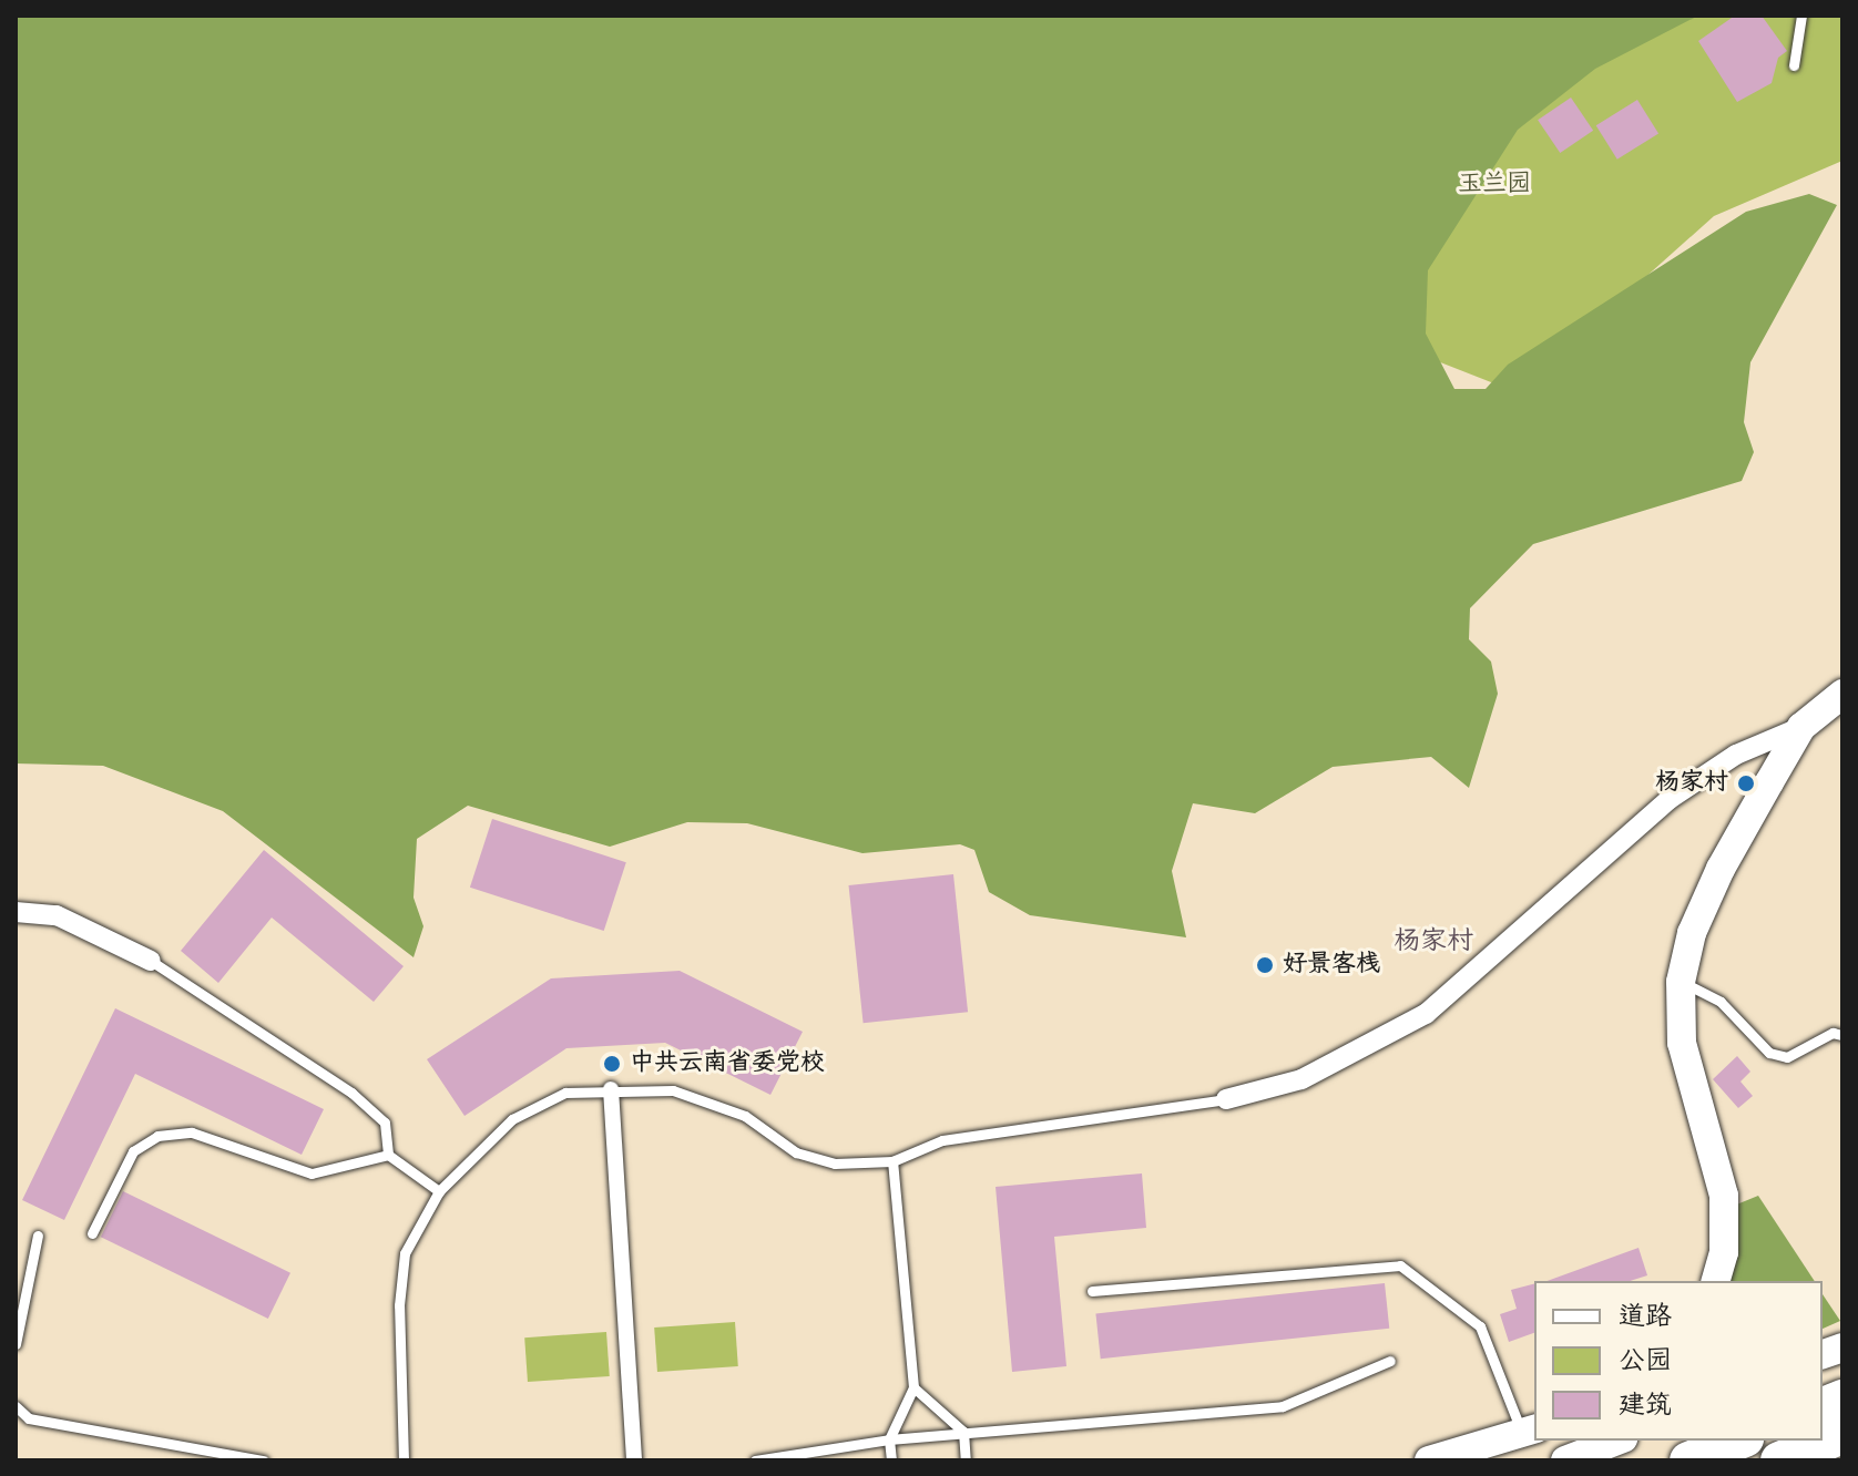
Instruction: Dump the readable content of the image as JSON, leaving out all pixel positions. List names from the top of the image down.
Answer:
{
  "districts": ["杨家村"],
  "parks": ["玉兰园"],
  "places": ["杨家村", "好景客栈", "中共云南省委党校"],
  "legend": ["道路", "公园", "建筑"]
}
